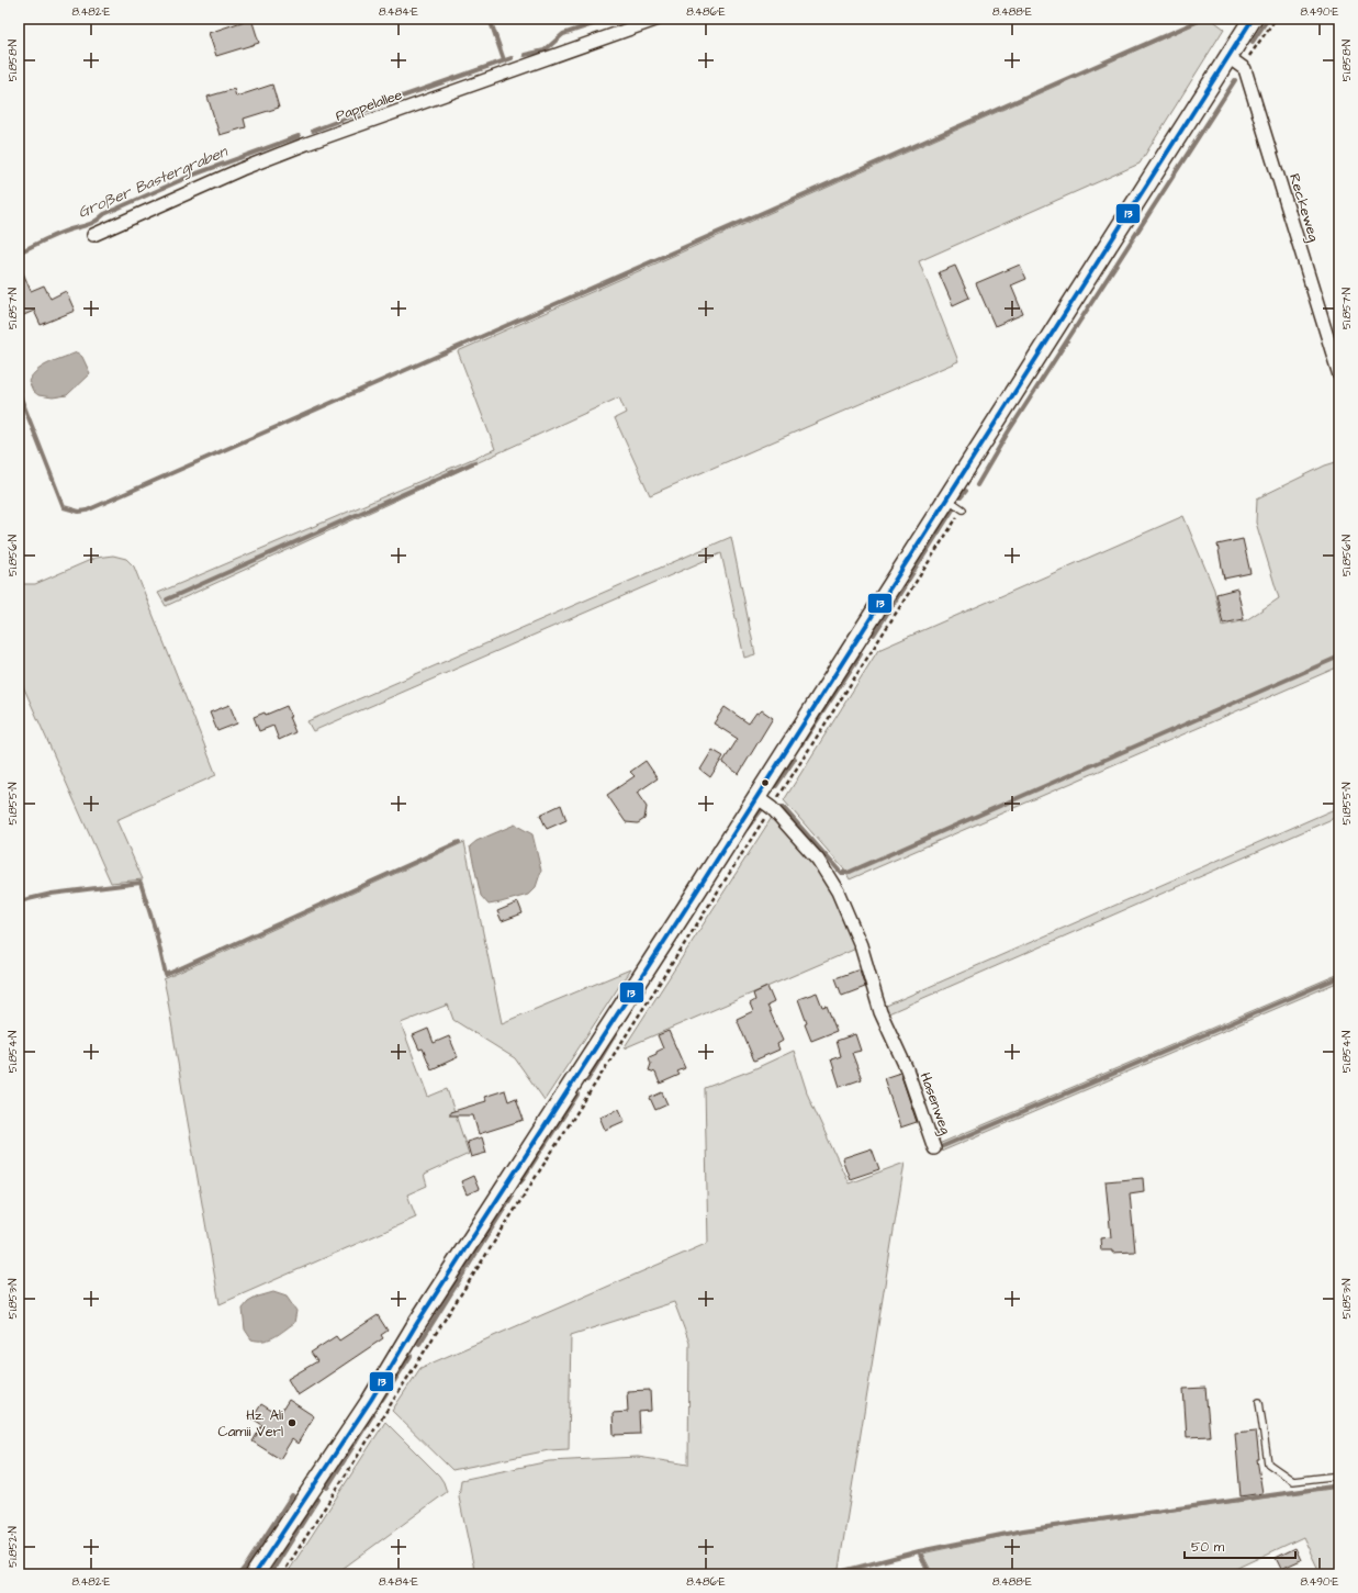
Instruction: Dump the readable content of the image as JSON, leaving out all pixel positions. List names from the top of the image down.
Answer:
{
  "streets": {
    "street": ["Pappelallee", "Reckeweg", "Hasenweg"]
  },
  "water": ["Großer Bastergraben"],
  "places": ["Hz. Ali Camii Verl"],
  "lines": ["transit line 13"],
  "scale_bar": "50 m",
  "coordinates": [
    "8.482°E",
    "8.484°E",
    "8.486°E",
    "8.488°E",
    "8.490°E",
    "51.858°N",
    "51.857°N",
    "51.856°N",
    "51.855°N",
    "51.854°N",
    "51.853°N",
    "51.852°N"
  ]
}
